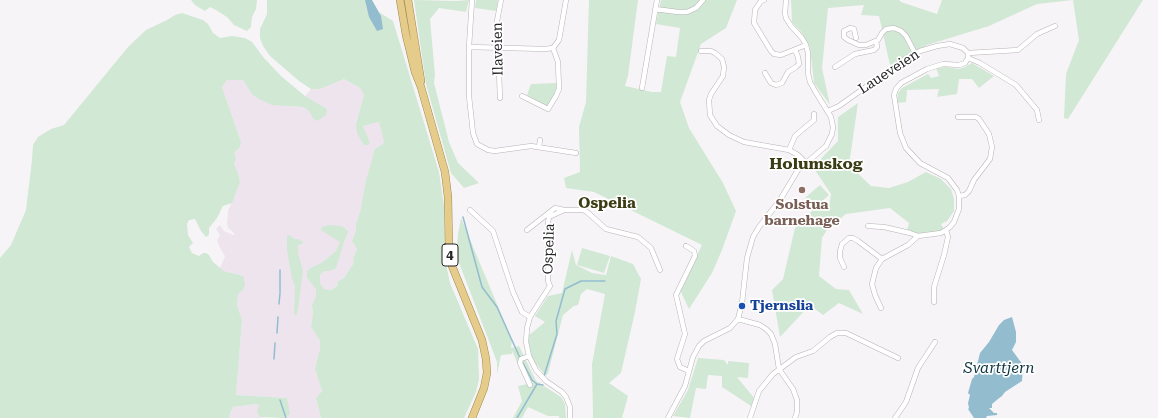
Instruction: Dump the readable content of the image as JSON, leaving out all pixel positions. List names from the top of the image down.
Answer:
{
  "streets": {
    "highway": ["4"],
    "street": ["Ilaveien", "Laueveien", "Ospelia"]
  },
  "districts": ["Holumskog", "Ospelia"],
  "water": ["Svarttjern"],
  "places": ["Solstua barnehage", "Tjernslia"]
}
